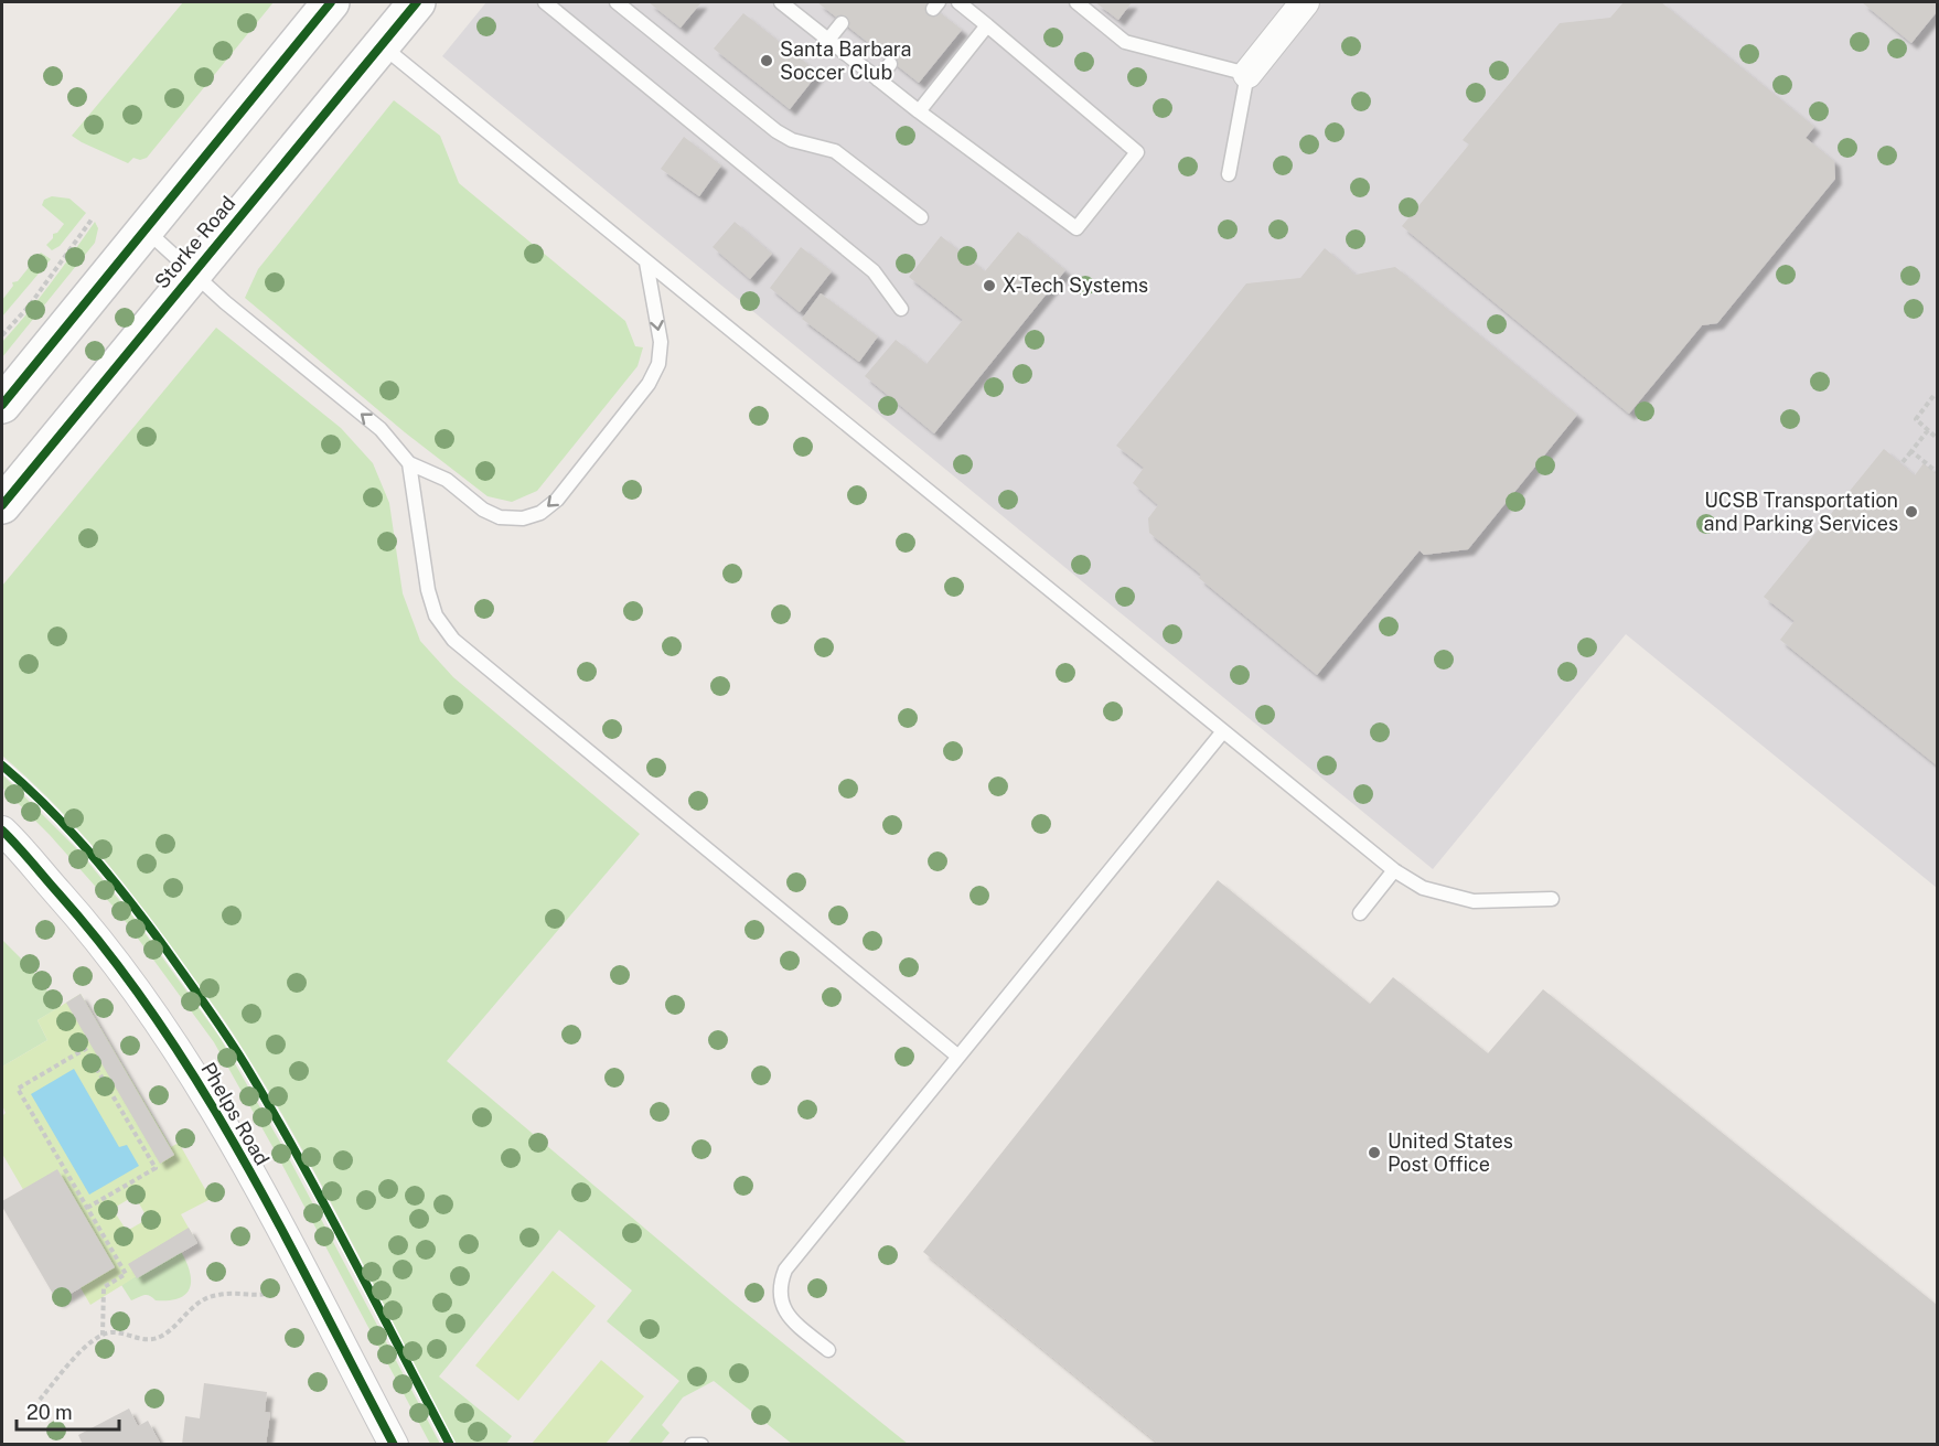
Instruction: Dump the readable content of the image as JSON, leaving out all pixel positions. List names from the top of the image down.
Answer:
{
  "streets": {
    "main road": ["Storke Road"],
    "street": ["Phelps Road"]
  },
  "places": [
    "Santa Barbara Soccer Club",
    "X-Tech Systems",
    "UCSB Transportation and Parking Services",
    "United States Post Office"
  ],
  "scale_bar": "20 m"
}
